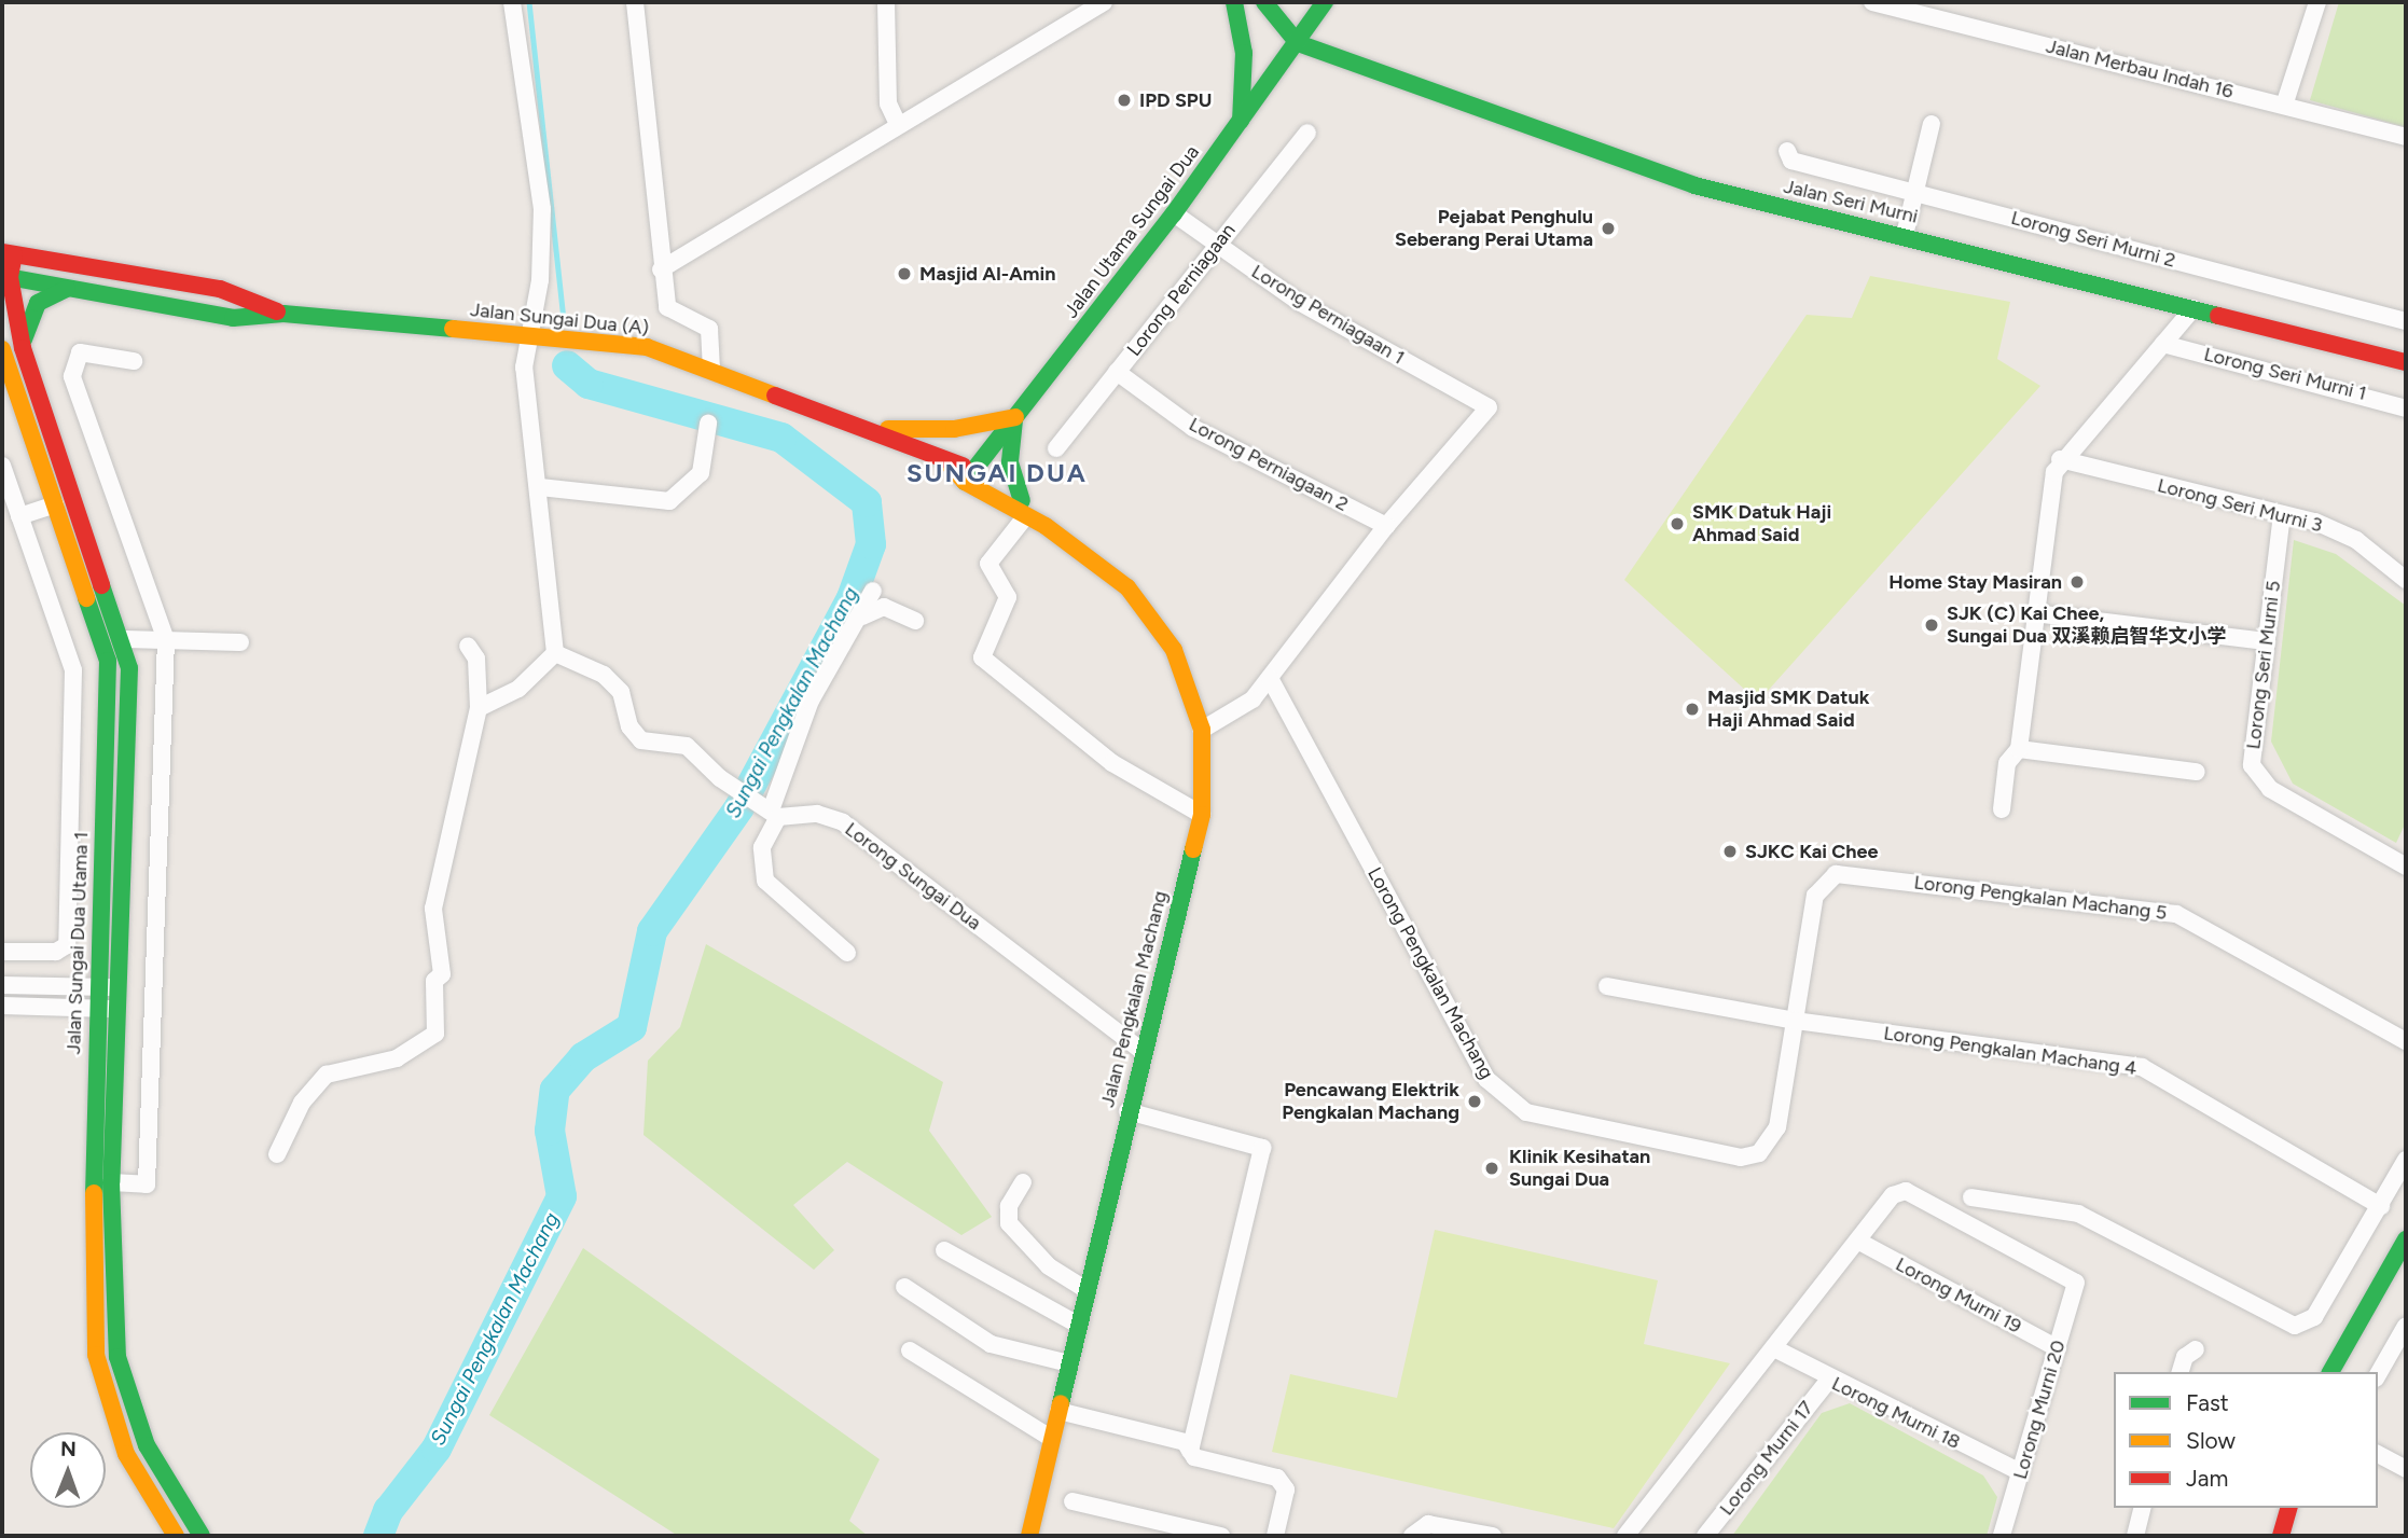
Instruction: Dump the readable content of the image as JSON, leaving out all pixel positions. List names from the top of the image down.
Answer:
{
  "streets": {
    "street": [
      "Jalan Merbau Indah 16",
      "Jalan Seri Murni",
      "Jalan Utama Sungai Dua",
      "Lorong Seri Murni 2",
      "Lorong Perniagaan",
      "Lorong Perniagaan 1",
      "Jalan Sungai Dua (A)",
      "Lorong Seri Murni 1",
      "Lorong Perniagaan 2",
      "Lorong Seri Murni 3",
      "Lorong Seri Murni 5",
      "Lorong Sungai Dua",
      "Lorong Pengkalan Machang 5",
      "Jalan Sungai Dua Utama 1",
      "Lorong Pengkalan Machang",
      "Jalan Pengkalan Machang",
      "Lorong Pengkalan Machang 4",
      "Lorong Murni 19",
      "Lorong Murni 20",
      "Lorong Murni 18",
      "Lorong Murni 17"
    ]
  },
  "crossings": [
    ["Jalan Seri Murni", "Jalan Utama Sungai Dua"],
    ["Jalan Utama Sungai Dua", "Lorong Perniagaan 1"],
    ["Jalan Utama Sungai Dua", "Jalan Sungai Dua (A)"],
    ["Jalan Utama Sungai Dua", "Jalan Pengkalan Machang"],
    ["Lorong Perniagaan", "Lorong Perniagaan 1"],
    ["Lorong Perniagaan", "Lorong Perniagaan 2"],
    ["Lorong Perniagaan 1", "Lorong Perniagaan 2"],
    ["Jalan Sungai Dua (A)", "Jalan Sungai Dua Utama 1"],
    ["Jalan Sungai Dua (A)", "Jalan Pengkalan Machang"],
    ["Lorong Seri Murni 3", "Lorong Seri Murni 5"],
    ["Lorong Sungai Dua", "Jalan Pengkalan Machang"],
    ["Lorong Pengkalan Machang 5", "Lorong Pengkalan Machang"],
    ["Lorong Pengkalan Machang", "Lorong Pengkalan Machang 4"],
    ["Lorong Murni 19", "Lorong Murni 20"],
    ["Lorong Murni 20", "Lorong Murni 18"],
    ["Lorong Murni 18", "Lorong Murni 17"]
  ],
  "districts": ["SUNGAI DUA"],
  "water": ["Sungai Pengkalan Machang"],
  "places": [
    "IPD SPU",
    "Pejabat Penghulu Seberang Perai Utama",
    "Masjid Al-Amin",
    "SMK Datuk Haji Ahmad Said",
    "Home Stay Masiran",
    "SJK (C) Kai Chee, Sungai Dua 双溪赖启智华文小学",
    "Masjid SMK Datuk Haji Ahmad Said",
    "SJKC Kai Chee",
    "Pencawang Elektrik Pengkalan Machang",
    "Klinik Kesihatan Sungai Dua"
  ],
  "legend": ["Fast", "Slow", "Jam"],
  "north": "top"
}
